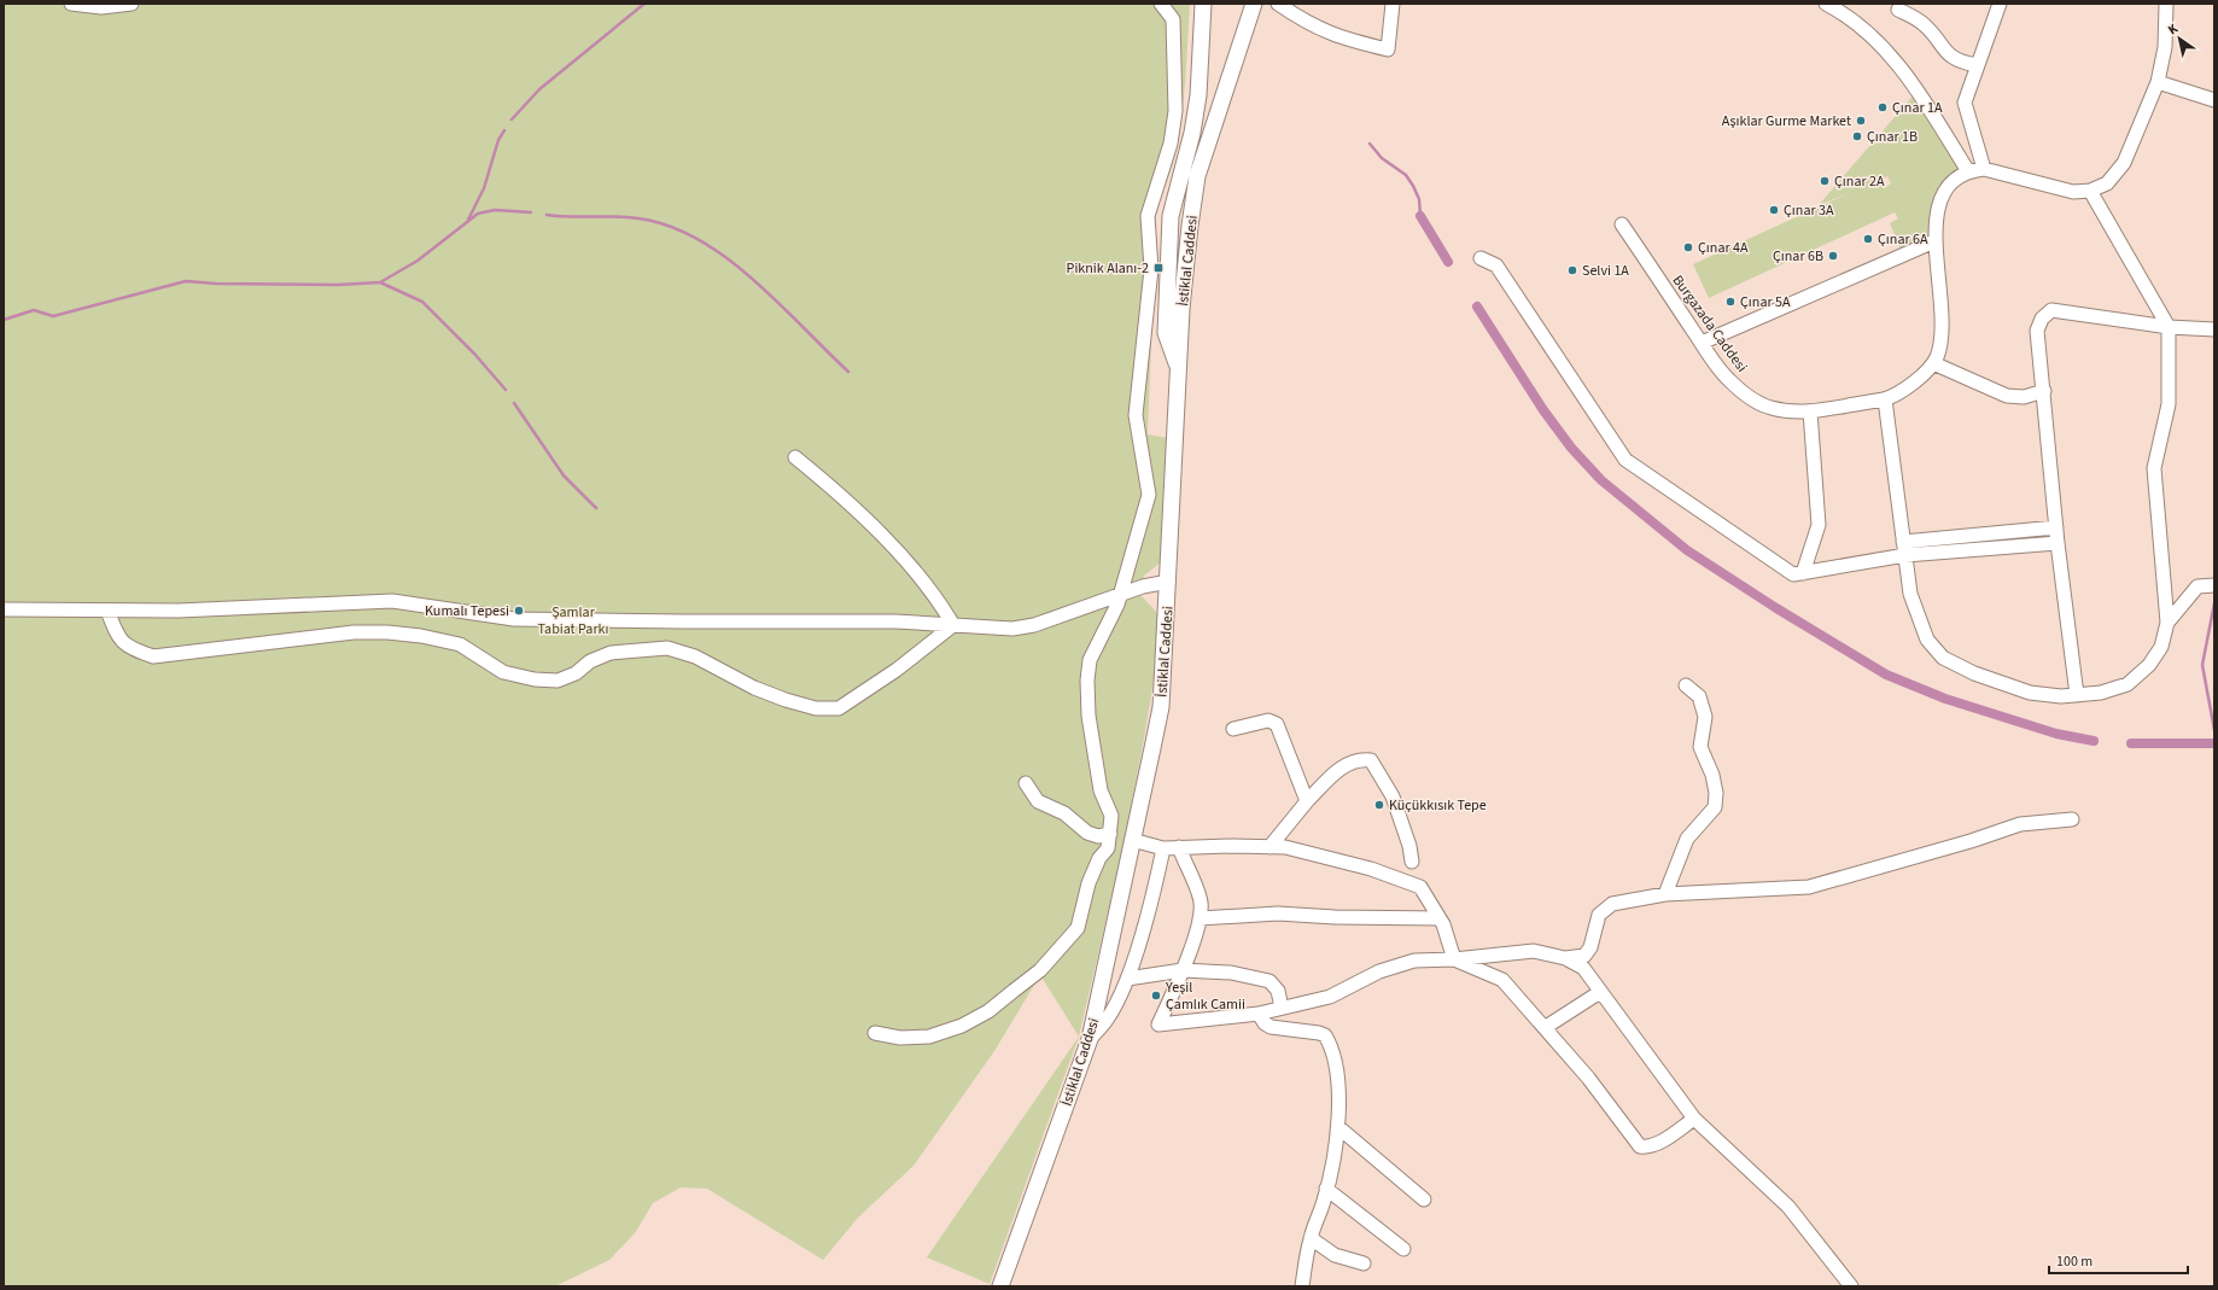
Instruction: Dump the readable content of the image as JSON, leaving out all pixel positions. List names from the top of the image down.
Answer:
{
  "streets": {
    "main road": ["İstiklal Caddesi"],
    "street": ["Burgazada Caddesi"]
  },
  "parks": ["Şamlar Tabiat Parkı"],
  "places": {
    "other": [
      "Çınar 1A",
      "Aşıklar Gurme Market",
      "Çınar 1B",
      "Çınar 2A",
      "Çınar 3A",
      "Çınar 6A",
      "Çınar 4A",
      "Çınar 6B",
      "Selvi 1A",
      "Çınar 5A",
      "Kumalı Tepesi",
      "Küçükkısık Tepe",
      "Yeşil Çamlık Camii"
    ],
    "transit": ["Piknik Alanı-2"]
  },
  "scale_bar": "100 m",
  "north": "top left"
}
